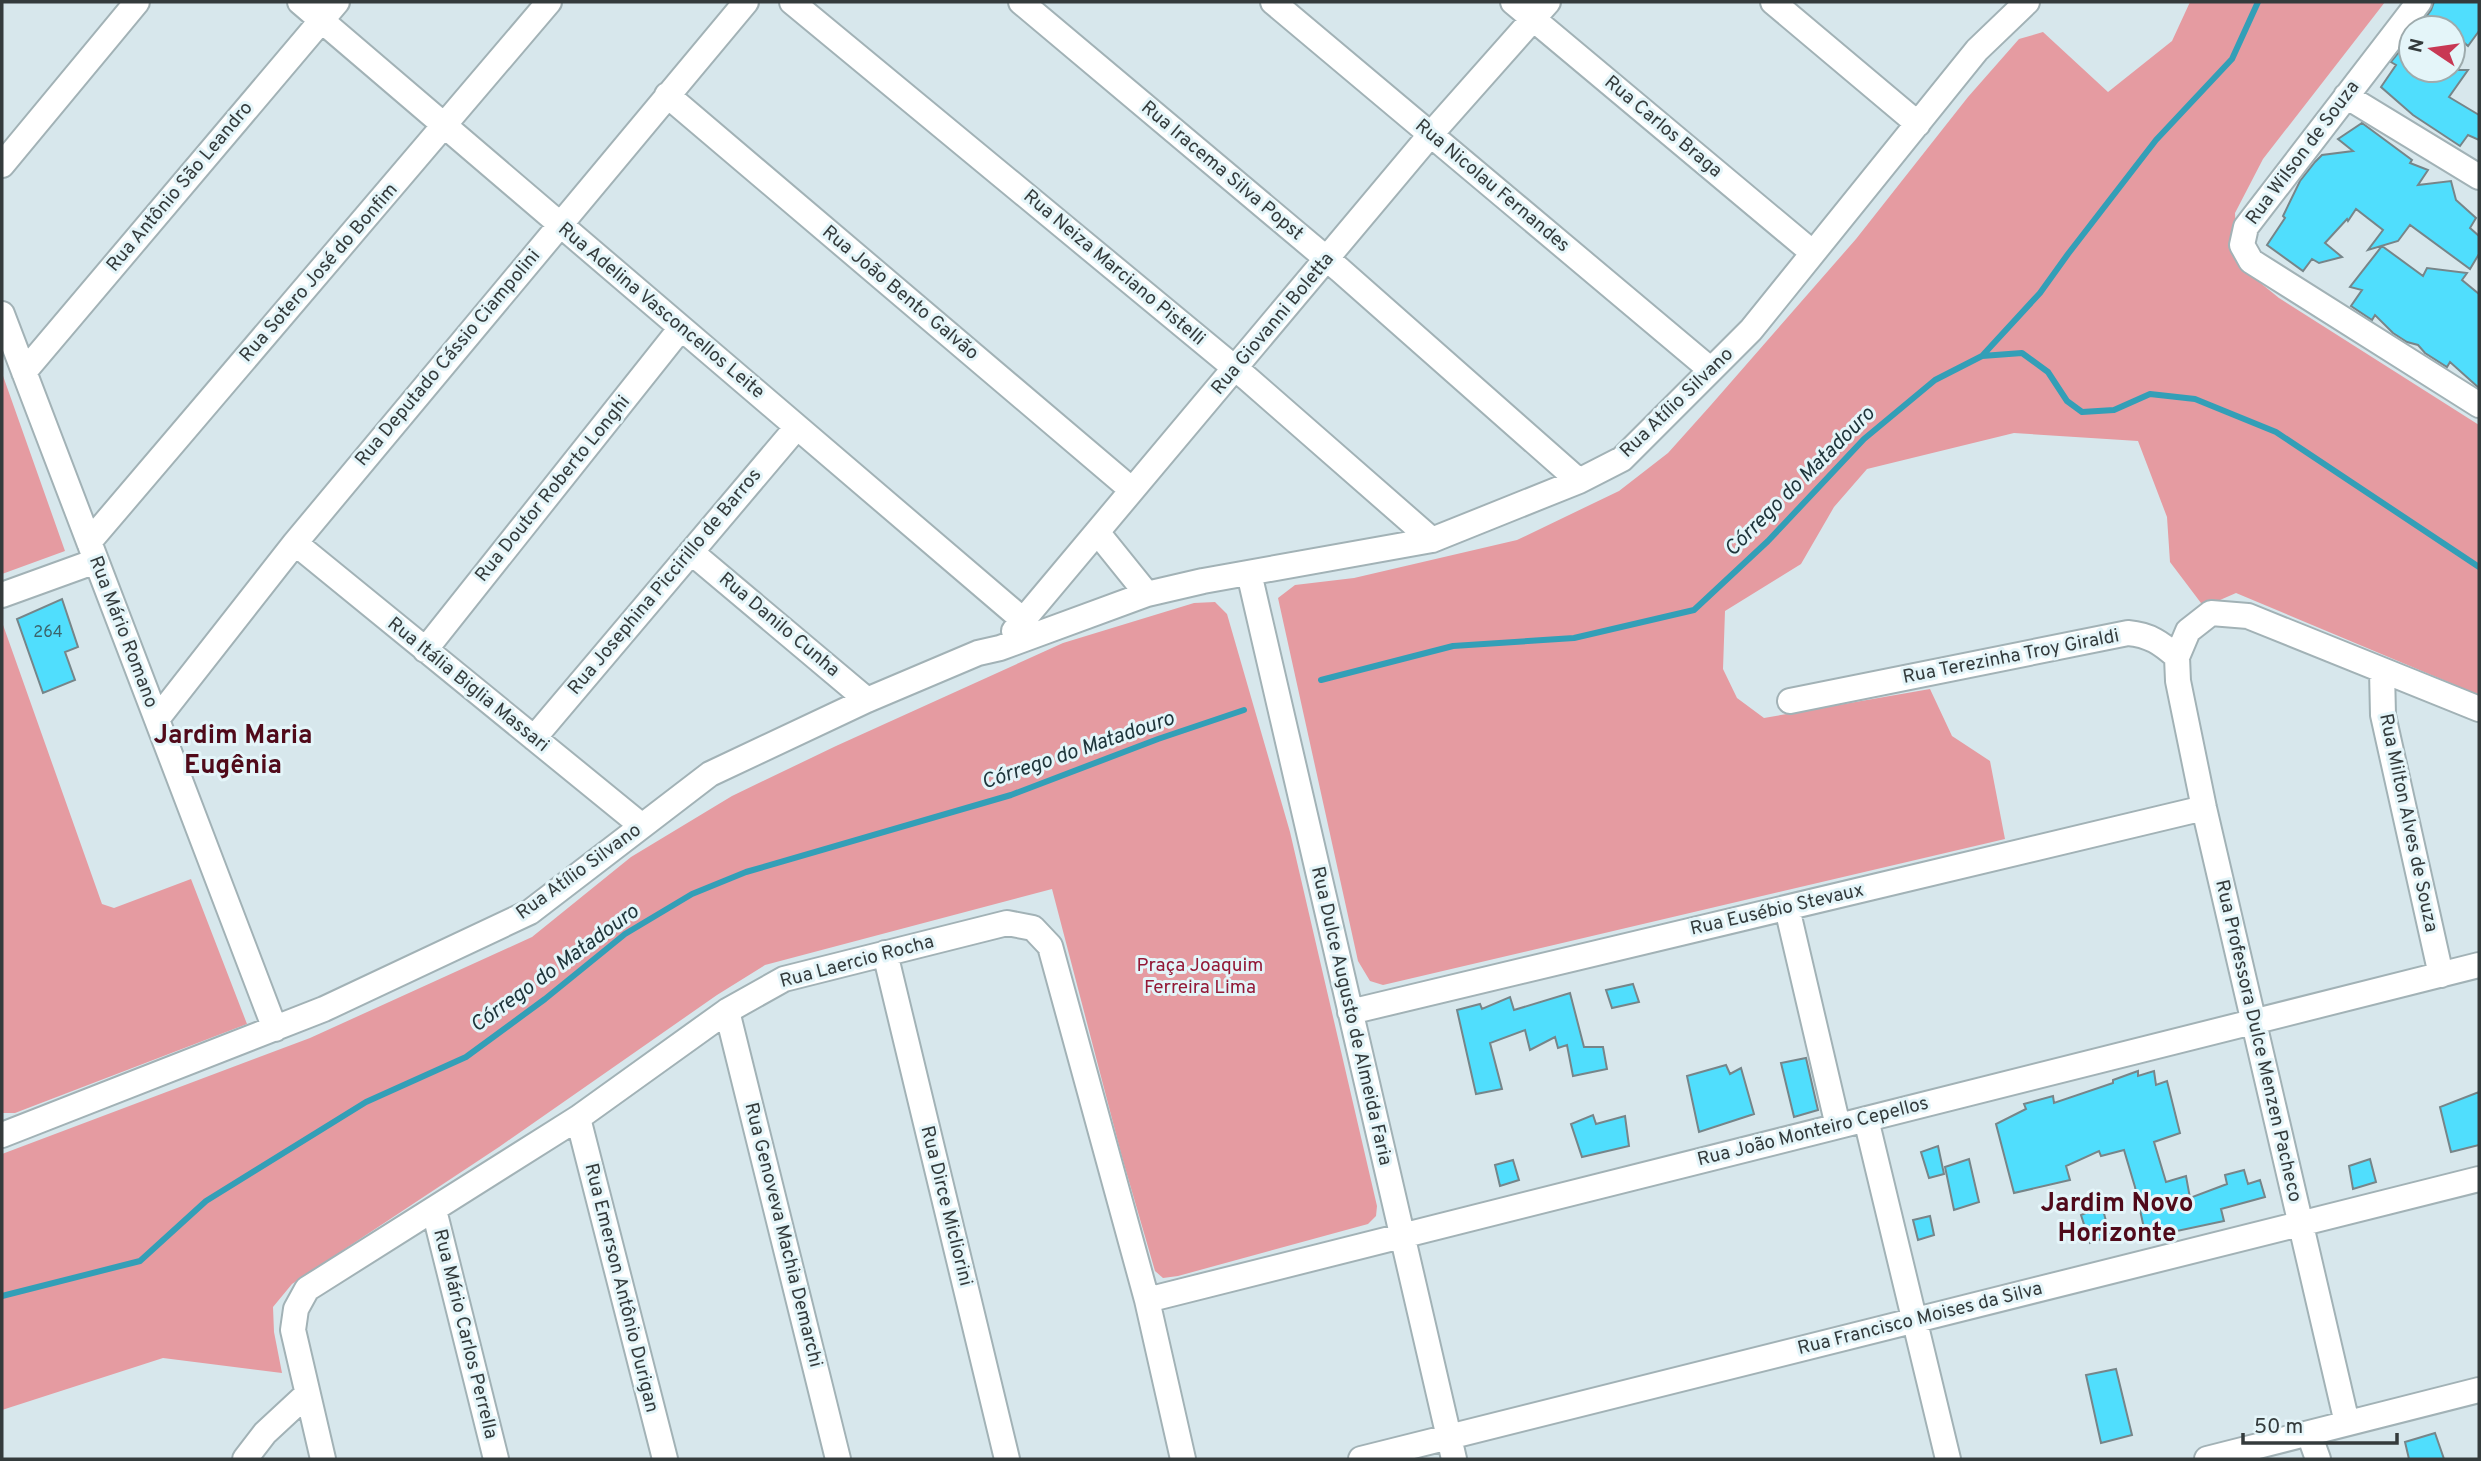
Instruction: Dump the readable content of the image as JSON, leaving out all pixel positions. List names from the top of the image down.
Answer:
{
  "streets": {
    "street": [
      "Rua Carlos Braga",
      "Rua Wilson de Souza",
      "Rua Iracema Silva Popst",
      "Rua Nicolau Fernandes",
      "Rua Antônio São Leandro",
      "Rua Neiza Marciano Pistelli",
      "Rua Sotero José do Bonfim",
      "Rua João Bento Galvão",
      "Rua Adelina Vasconcellos Leite",
      "Rua Giovanni Boletta",
      "Rua Deputado Cássio Ciampolini",
      "Rua Atílio Silvano",
      "Rua Doutor Roberto Longhi",
      "Rua Josephina Piccirillo de Barros",
      "Rua Danilo Cunha",
      "Rua Mário Romano",
      "Rua Terezinha Troy Giraldi",
      "Rua Itália Biglia Massari",
      "Rua Milton Alves de Souza",
      "Rua Eusébio Stevaux",
      "Rua Laercio Rocha",
      "Rua Dulce Augusto de Almeida Faria",
      "Rua Professora Dulce Menzen Pacheco",
      "Rua João Monteiro Cepellos",
      "Rua Dirce Micliorini",
      "Rua Genoveva Machia Demarchi",
      "Rua Emerson Antônio Durigan",
      "Rua Francisco Moises da Silva",
      "Rua Mário Carlos Perrella"
    ]
  },
  "crossings": [
    ["Rua Carlos Braga", "Rua Giovanni Boletta"],
    ["Rua Carlos Braga", "Rua Atílio Silvano"],
    ["Rua Iracema Silva Popst", "Rua Giovanni Boletta"],
    ["Rua Iracema Silva Popst", "Rua Atílio Silvano"],
    ["Rua Nicolau Fernandes", "Rua Giovanni Boletta"],
    ["Rua Nicolau Fernandes", "Rua Atílio Silvano"],
    ["Rua Antônio São Leandro", "Rua Adelina Vasconcellos Leite"],
    ["Rua Antônio São Leandro", "Rua Mário Romano"],
    ["Rua Neiza Marciano Pistelli", "Rua Giovanni Boletta"],
    ["Rua Neiza Marciano Pistelli", "Rua Atílio Silvano"],
    ["Rua Sotero José do Bonfim", "Rua Adelina Vasconcellos Leite"],
    ["Rua Sotero José do Bonfim", "Rua Mário Romano"],
    ["Rua João Bento Galvão", "Rua Giovanni Boletta"],
    ["Rua João Bento Galvão", "Rua Deputado Cássio Ciampolini"],
    ["Rua Adelina Vasconcellos Leite", "Rua Giovanni Boletta"],
    ["Rua Adelina Vasconcellos Leite", "Rua Deputado Cássio Ciampolini"],
    ["Rua Adelina Vasconcellos Leite", "Rua Doutor Roberto Longhi"],
    ["Rua Adelina Vasconcellos Leite", "Rua Josephina Piccirillo de Barros"],
    ["Rua Giovanni Boletta", "Rua Atílio Silvano"],
    ["Rua Deputado Cássio Ciampolini", "Rua Mário Romano"],
    ["Rua Deputado Cássio Ciampolini", "Rua Itália Biglia Massari"],
    ["Rua Atílio Silvano", "Rua Danilo Cunha"],
    ["Rua Atílio Silvano", "Rua Mário Romano"],
    ["Rua Atílio Silvano", "Rua Itália Biglia Massari"],
    ["Rua Atílio Silvano", "Rua Dulce Augusto de Almeida Faria"],
    ["Rua Doutor Roberto Longhi", "Rua Itália Biglia Massari"],
    ["Rua Josephina Piccirillo de Barros", "Rua Danilo Cunha"],
    ["Rua Josephina Piccirillo de Barros", "Rua Itália Biglia Massari"],
    ["Rua Terezinha Troy Giraldi", "Rua Professora Dulce Menzen Pacheco"],
    ["Rua Milton Alves de Souza", "Rua João Monteiro Cepellos"],
    ["Rua Eusébio Stevaux", "Rua Dulce Augusto de Almeida Faria"],
    ["Rua Eusébio Stevaux", "Rua Professora Dulce Menzen Pacheco"],
    ["Rua Laercio Rocha", "Rua João Monteiro Cepellos"],
    ["Rua Laercio Rocha", "Rua Dirce Micliorini"],
    ["Rua Laercio Rocha", "Rua Genoveva Machia Demarchi"],
    ["Rua Laercio Rocha", "Rua Emerson Antônio Durigan"],
    ["Rua Laercio Rocha", "Rua Mário Carlos Perrella"],
    ["Rua Dulce Augusto de Almeida Faria", "Rua João Monteiro Cepellos"],
    ["Rua Dulce Augusto de Almeida Faria", "Rua Francisco Moises da Silva"],
    ["Rua Professora Dulce Menzen Pacheco", "Rua João Monteiro Cepellos"],
    ["Rua Professora Dulce Menzen Pacheco", "Rua Francisco Moises da Silva"]
  ],
  "districts": ["Jardim Maria Eugênia", "Jardim Novo Horizonte"],
  "water": ["Córrego do Matadouro"],
  "parks": ["Praça Joaquim Ferreira Lima"],
  "house_numbers": ["264"],
  "scale_bar": "50 m",
  "north": "left"
}
